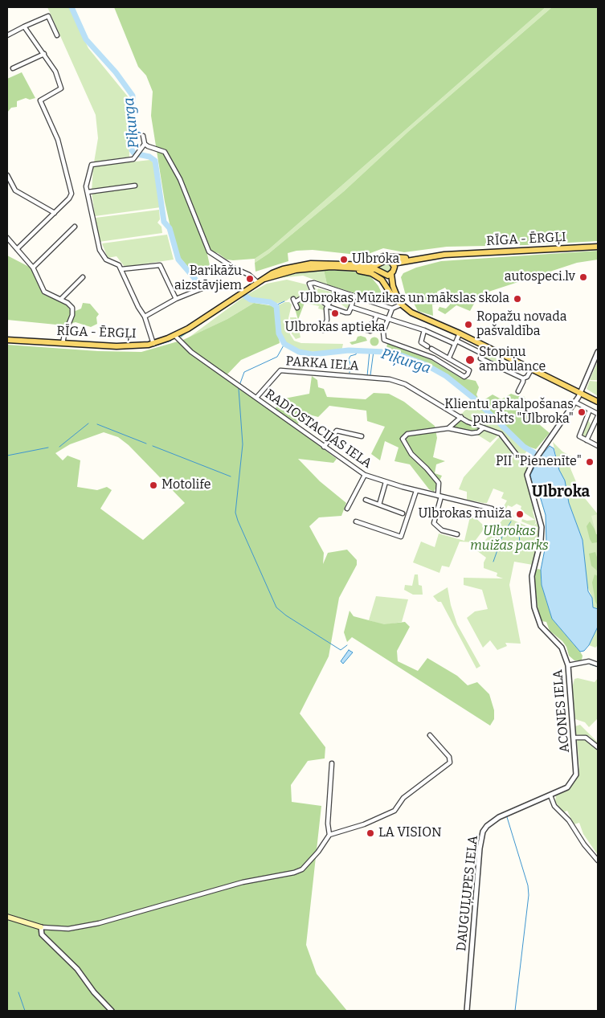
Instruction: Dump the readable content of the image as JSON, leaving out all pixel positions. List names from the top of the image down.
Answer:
{
  "streets": {
    "main road": ["RĪGA - ĒRGĻI"],
    "street": [
      "PARKA IELA",
      "RADIOSTACIJAS IELA",
      "ACONES IELA",
      "DAUGUĻUPES IELA"
    ]
  },
  "crossings": [
    ["RĪGA - ĒRGĻI", "RADIOSTACIJAS IELA"],
    ["PARKA IELA", "RADIOSTACIJAS IELA"],
    ["ACONES IELA", "DAUGUĻUPES IELA"]
  ],
  "districts": ["Ulbroka"],
  "water": ["Piķurga"],
  "parks": ["Ulbrokas muižas parks"],
  "places": [
    "Ulbroka",
    "autospeci.lv",
    "Barikāžu aizstāvjiem",
    "Ulbrokas Mūzikas un mākslas skola",
    "Ulbrokas aptieka",
    "Ropažu novada pašvaldība",
    "Stopiņu ambulance",
    "Klientu apkalpošanas punkts \"Ulbroka\"",
    "PII \"Pienenīte\"",
    "Motolife",
    "Ulbrokas muiža",
    "LA VISION"
  ]
}
